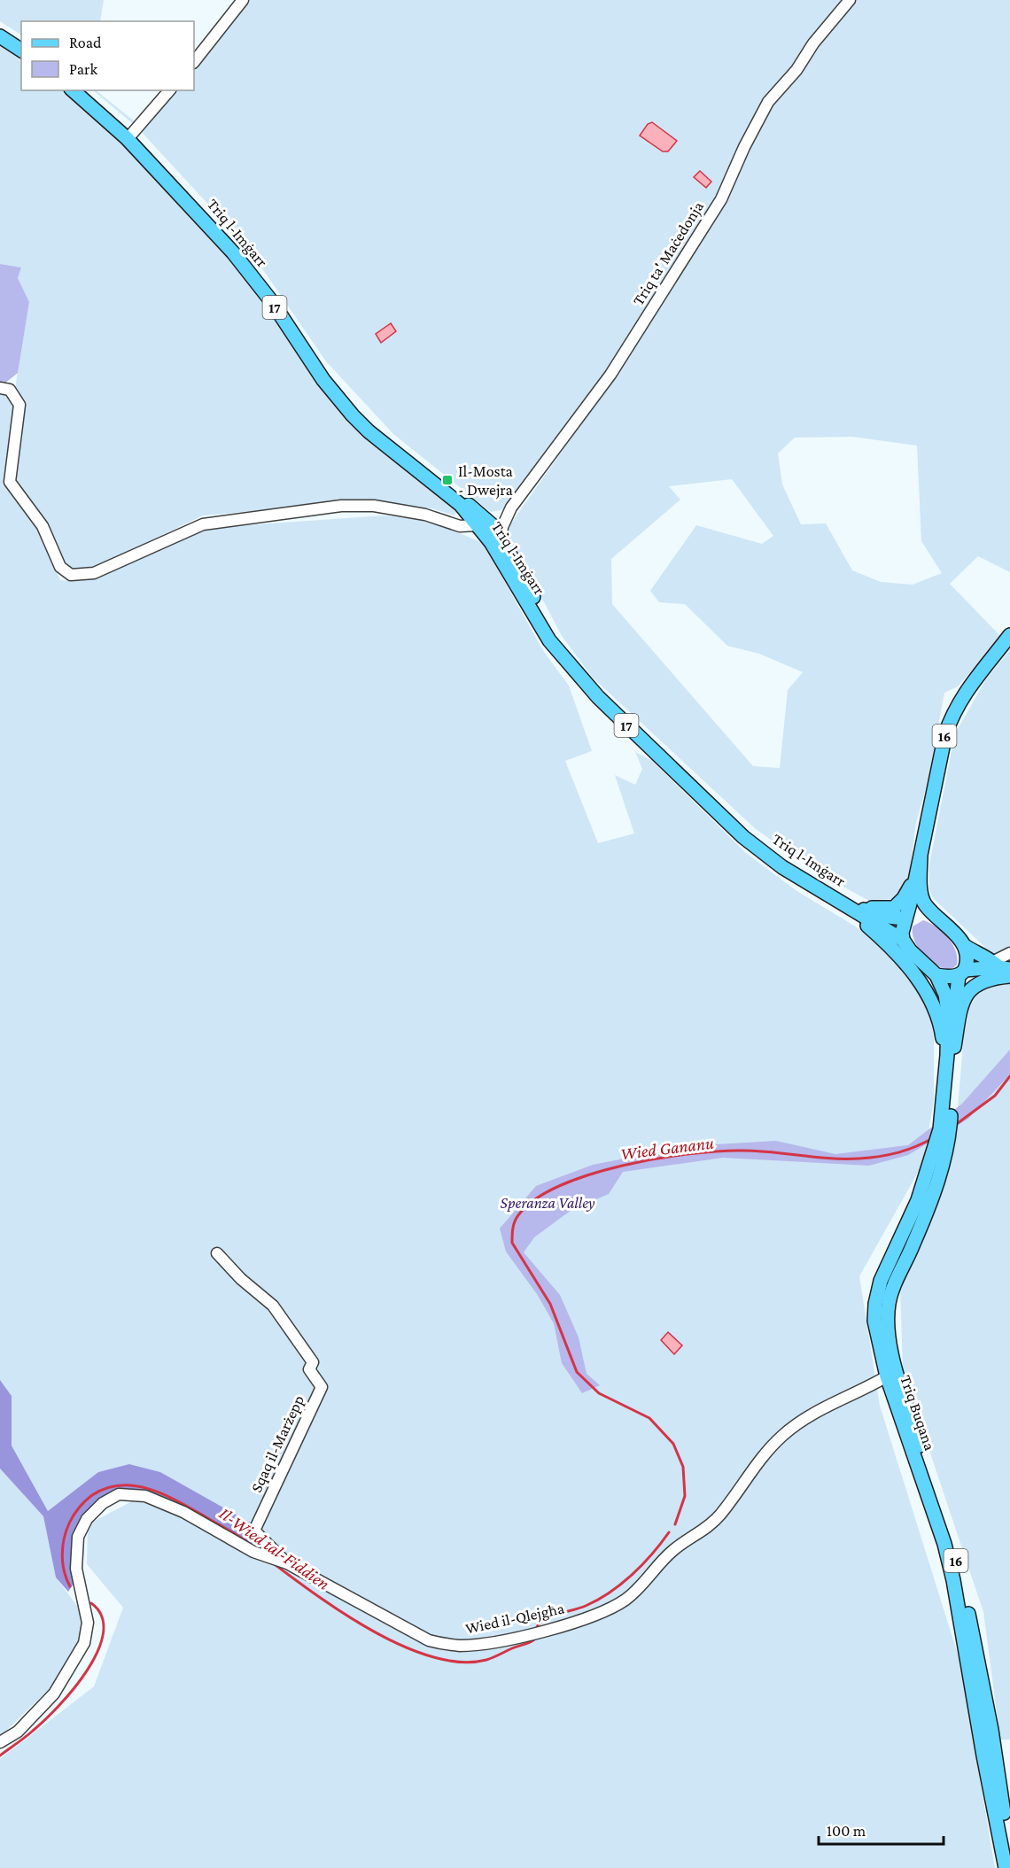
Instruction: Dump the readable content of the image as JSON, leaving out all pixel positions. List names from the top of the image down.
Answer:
{
  "streets": {
    "main road": [
      "Triq l-Imġarr",
      "17",
      "16",
      "Triq Buqana"
    ],
    "street": ["Triq ta' Maċedonja", "Sqaq il-Marżepp", "Wied il-Qlejgħa"]
  },
  "crossings": [
    ["Triq l-Imġarr", "Triq ta' Maċedonja"],
    ["Triq l-Imġarr", "16"],
    ["16", "Triq Buqana"],
    ["Triq Buqana", "Wied il-Qlejgħa"],
    ["Sqaq il-Marżepp", "Wied il-Qlejgħa"]
  ],
  "water": ["Wied Gananu", "Il-Wied tal-Fiddien"],
  "parks": ["Speranza Valley"],
  "places": {
    "transit": ["Il-Mosta - Dwejra"]
  },
  "legend": ["Road", "Park"],
  "scale_bar": "100 m"
}
